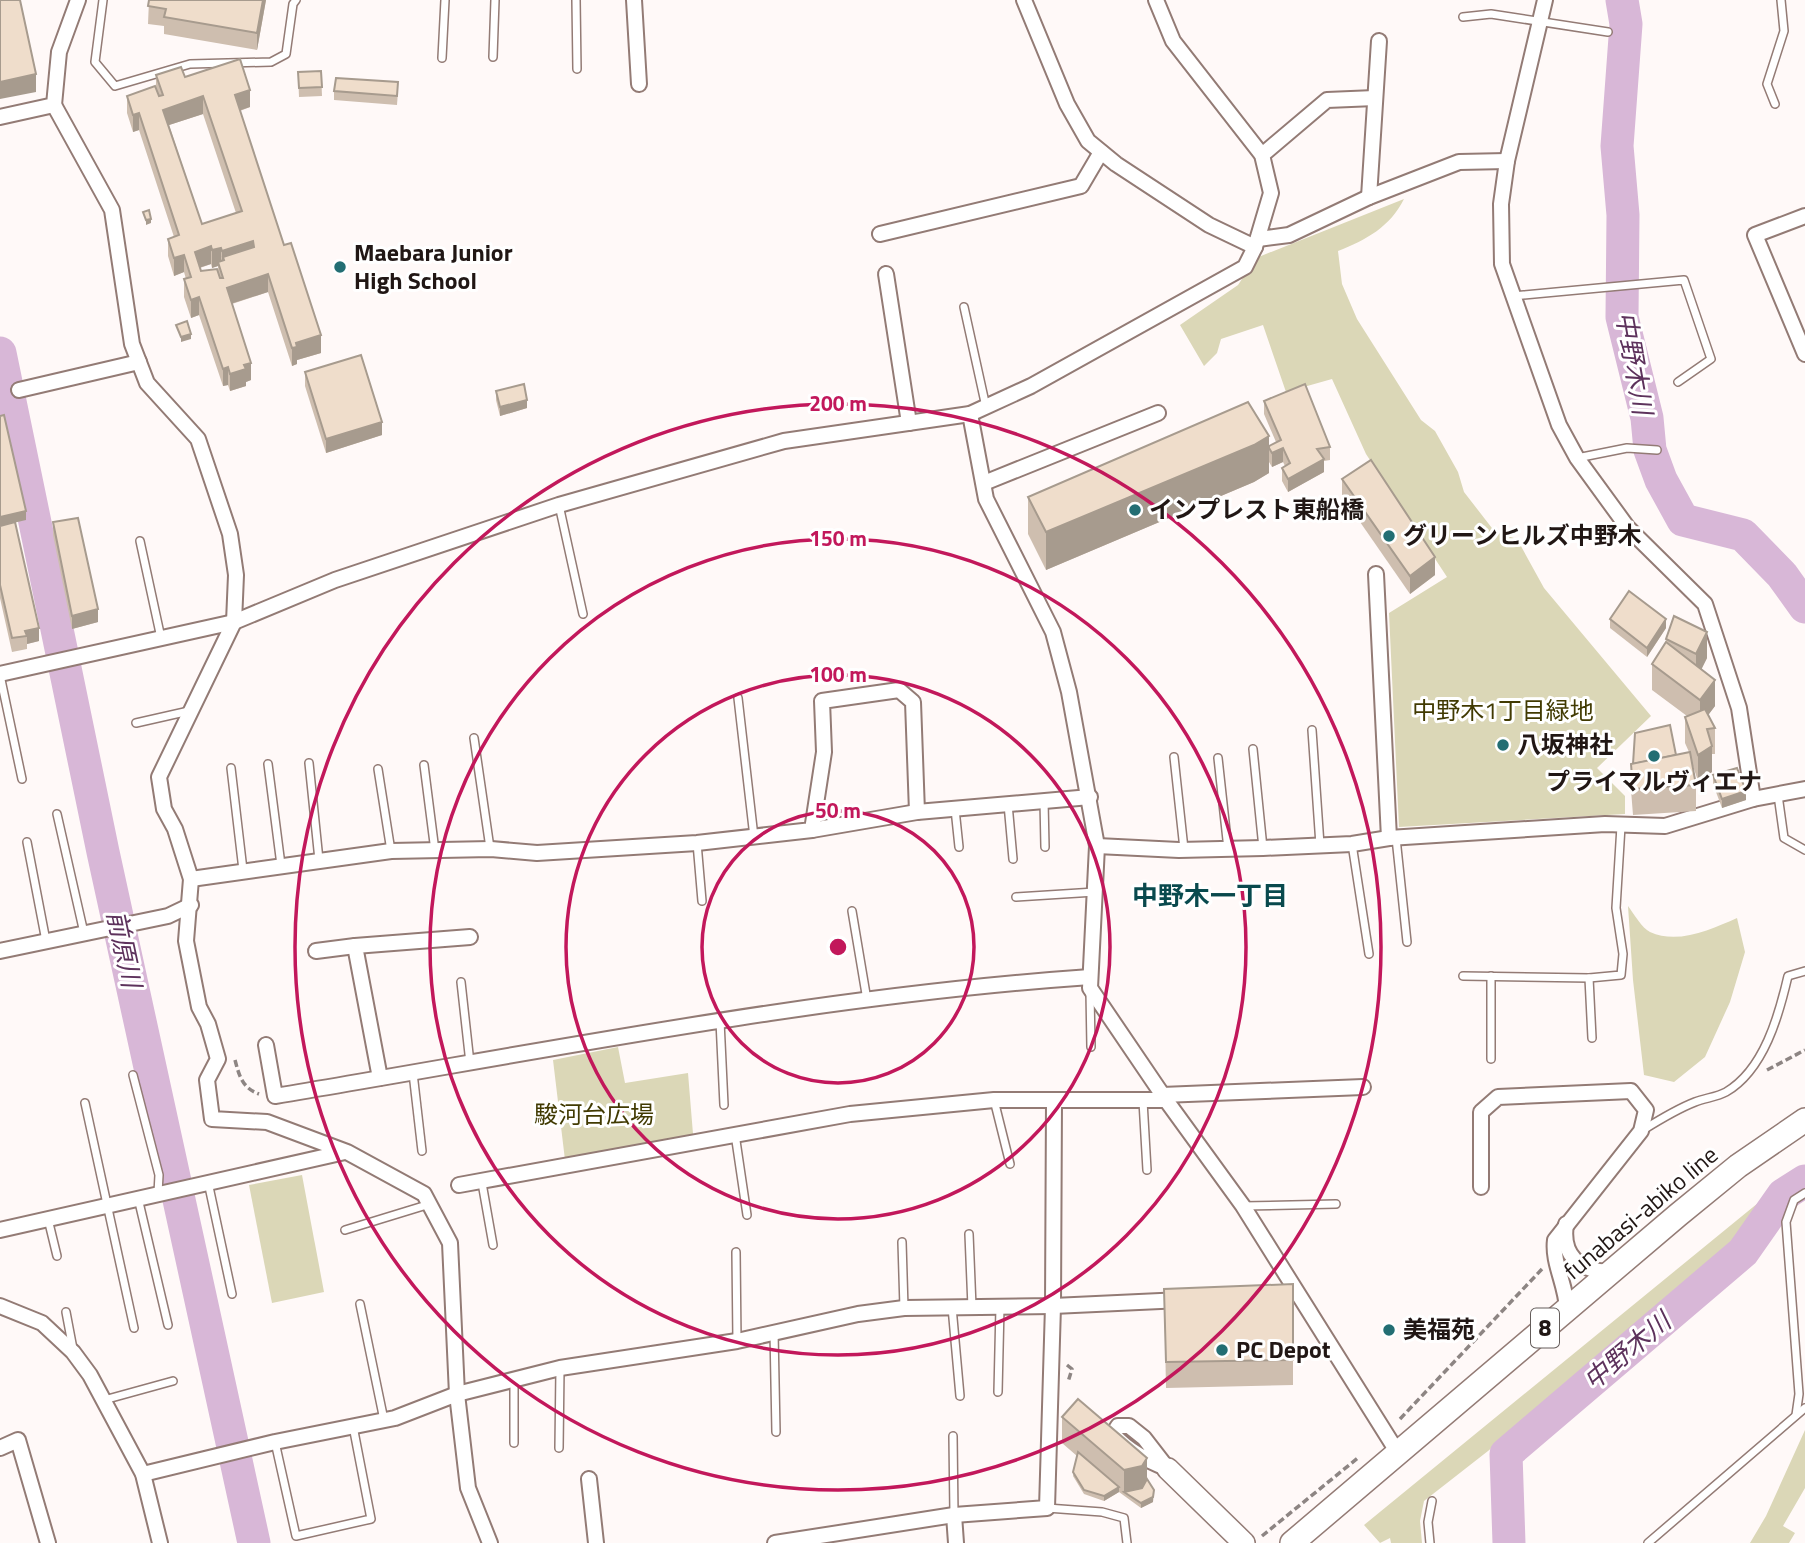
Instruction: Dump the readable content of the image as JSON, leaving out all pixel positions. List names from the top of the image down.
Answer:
{
  "streets": {
    "main road": ["funabasi-abiko line", "8"]
  },
  "districts": ["中野木一丁目"],
  "water": ["中野木川", "前原川"],
  "parks": ["中野木1丁目緑地", "駿河台広場"],
  "places": [
    "Maebara Junior High School",
    "インプレスト東船橋",
    "グリーンヒルズ中野木",
    "八坂神社",
    "プライマルヴィエナ",
    "美福苑",
    "PC Depot"
  ],
  "rings": [
    "200 m",
    "150 m",
    "100 m",
    "50 m"
  ]
}
